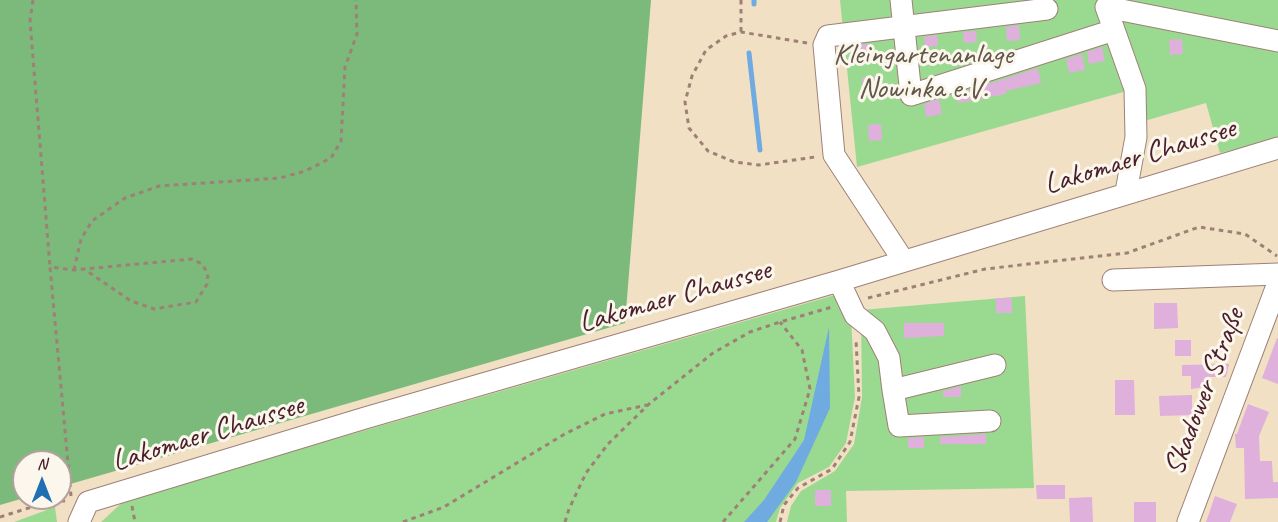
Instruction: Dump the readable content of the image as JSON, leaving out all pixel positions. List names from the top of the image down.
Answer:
{
  "streets": {
    "street": ["Lakomaer Chaussee", "Skadower Straße"]
  },
  "parks": ["Kleingartenanlage Nowinka e.V."],
  "north": "top"
}
